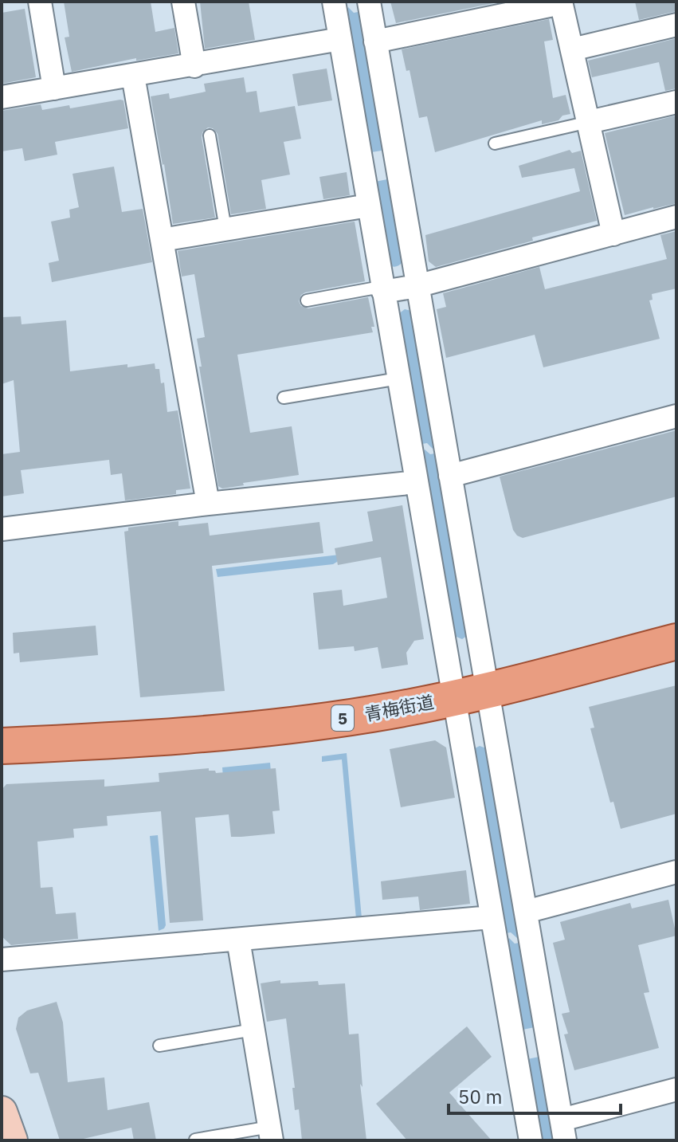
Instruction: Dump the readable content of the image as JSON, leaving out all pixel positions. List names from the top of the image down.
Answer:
{
  "streets": {
    "main road": ["青梅街道", "5"]
  },
  "scale_bar": "50 m"
}
